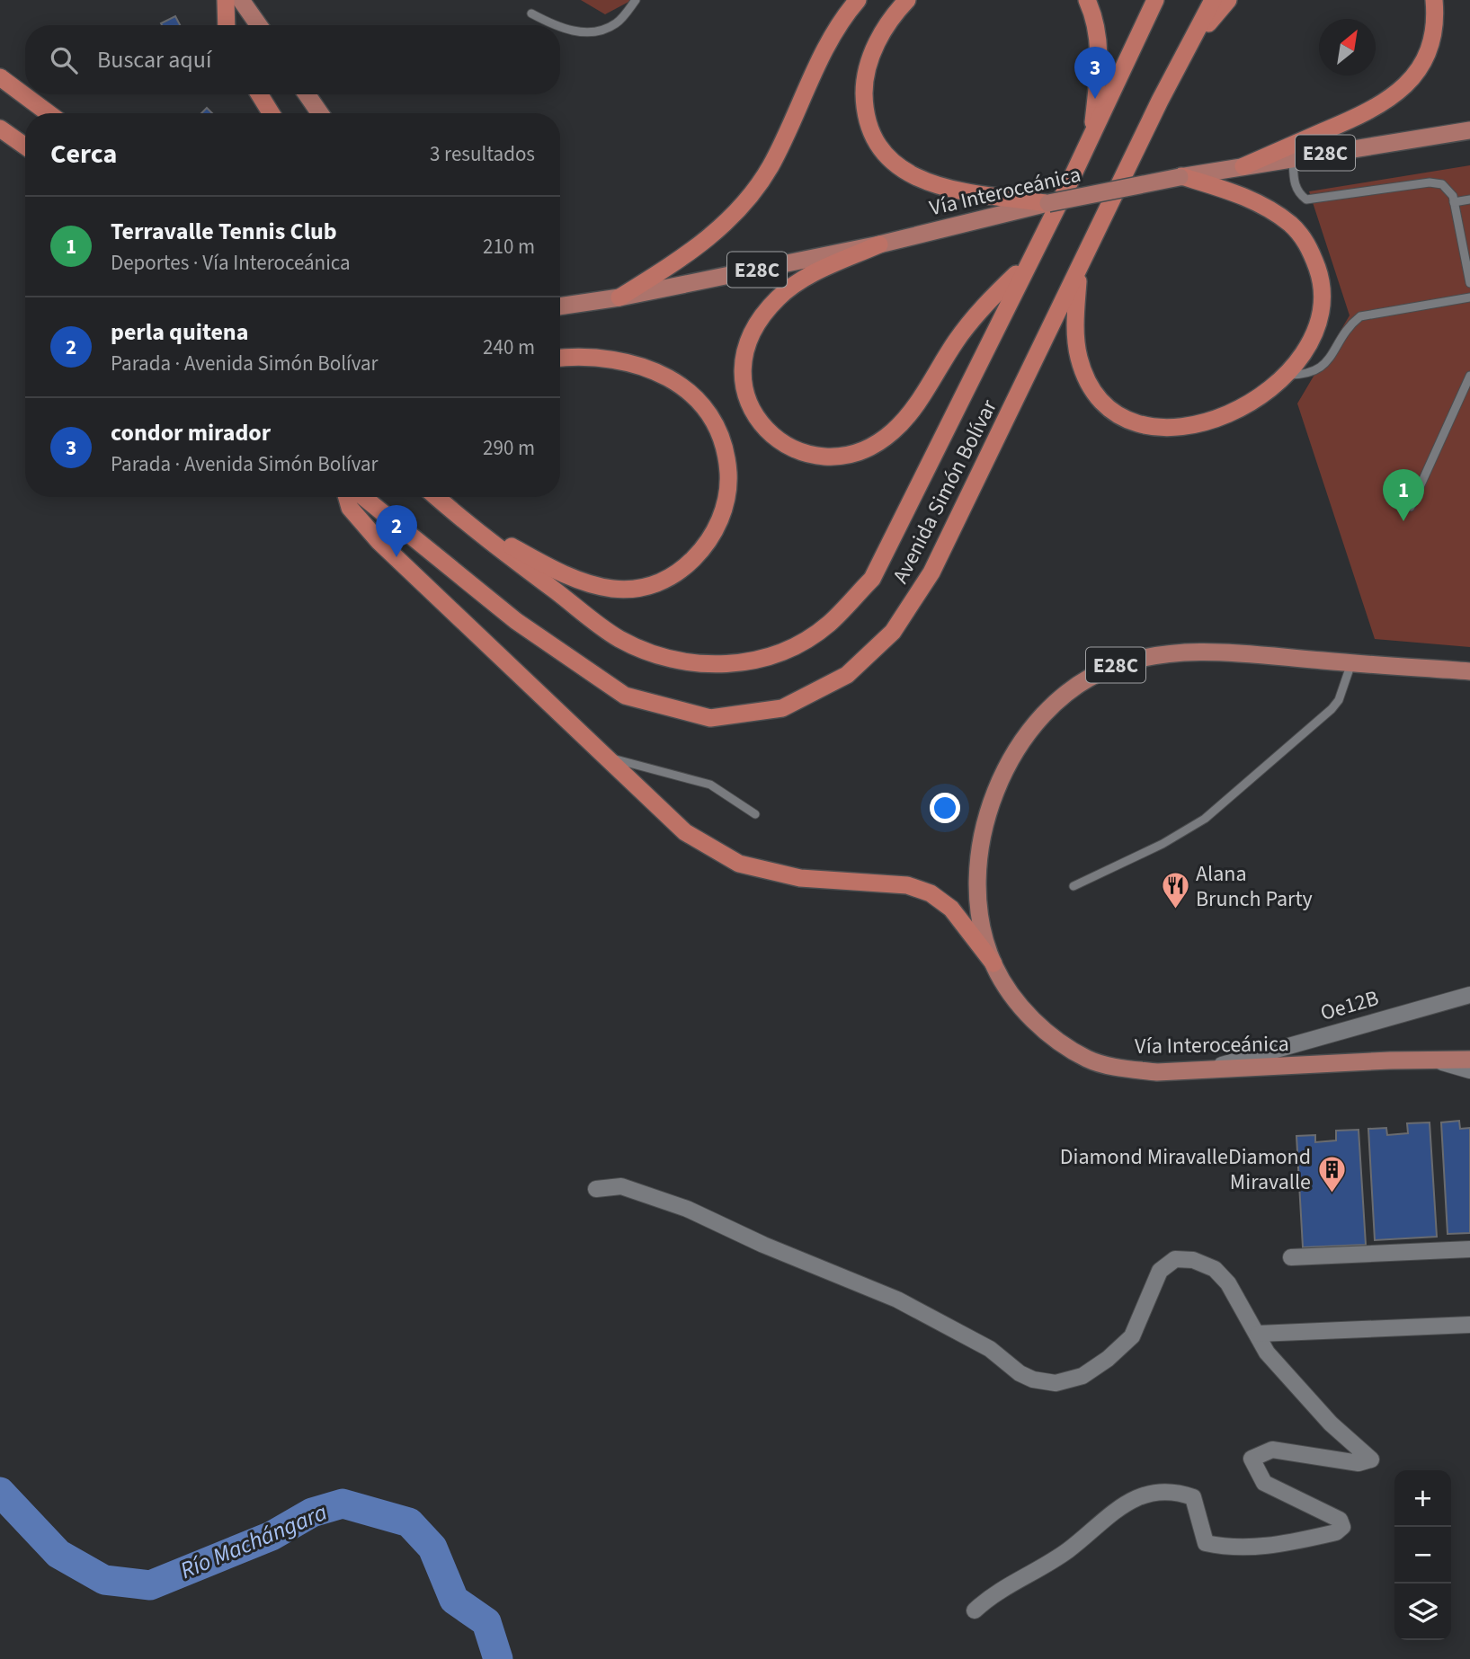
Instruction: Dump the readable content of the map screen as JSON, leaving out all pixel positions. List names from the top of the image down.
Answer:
{
  "streets": {
    "highway": ["Avenida Simón Bolívar"],
    "main road": ["E28C", "Vía Interoceánica"],
    "street": ["Oe12B"]
  },
  "crossings": [
    ["Vía Interoceánica", "Oe12B"]
  ],
  "water": ["Río Machángara"],
  "places": {
    "restaurant": ["Alana Brunch Party"],
    "building": ["Diamond MiravalleDiamond Miravalle"]
  },
  "north": "top right",
  "page": {
    "search": "Buscar aquí",
    "pins": ["3", "1", "2"],
    "heading": ["Cerca", "3 resultados"],
    "list": [
      {
        "mark": "1",
        "name": "Terravalle Tennis Club",
        "note": "Deportes · Vía Interoceánica",
        "value": "210 m"
      },
      {
        "mark": "2",
        "name": "perla quitena",
        "note": "Parada · Avenida Simón Bolívar",
        "value": "240 m"
      },
      {
        "mark": "3",
        "name": "condor mirador",
        "note": "Parada · Avenida Simón Bolívar",
        "value": "290 m"
      }
    ],
    "map_buttons": ["+", "−"]
  }
}
